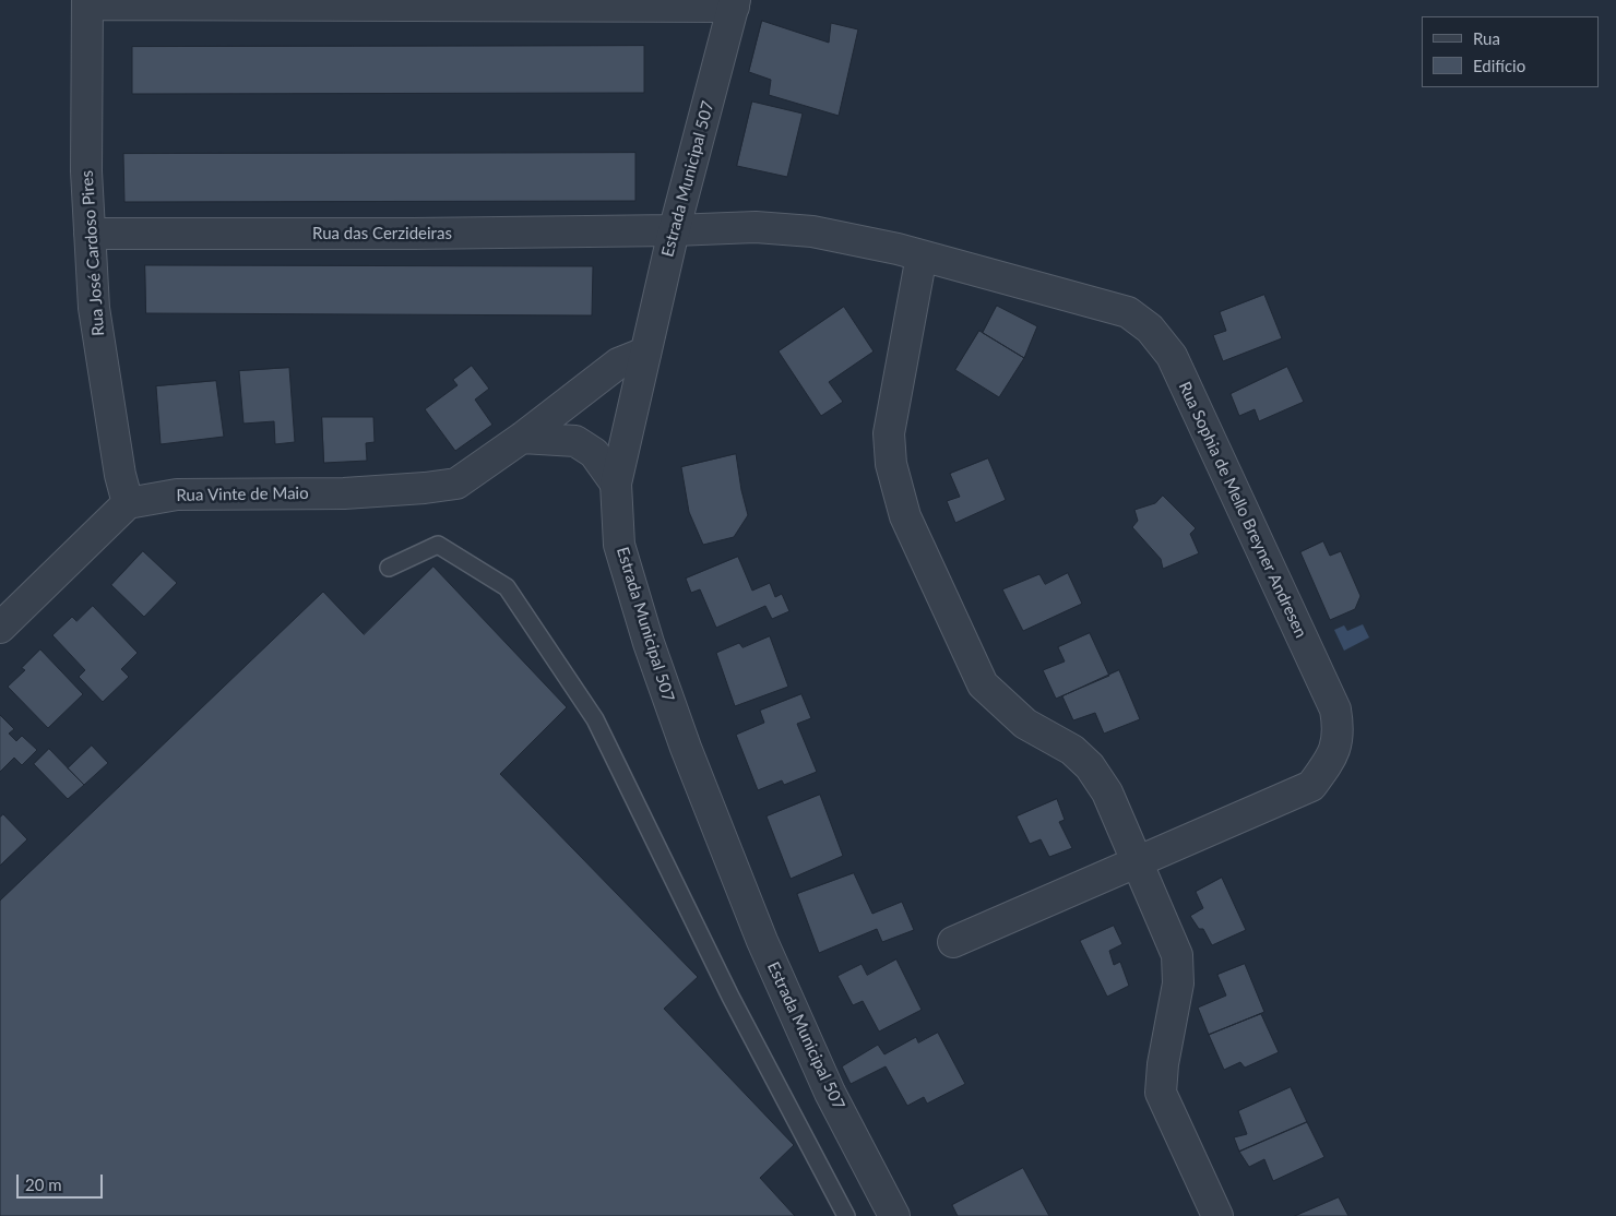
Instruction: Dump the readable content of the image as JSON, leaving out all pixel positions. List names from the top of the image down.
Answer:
{
  "streets": {
    "street": [
      "Estrada Municipal 507",
      "Rua das Cerzideiras",
      "Rua José Cardoso Pires",
      "Rua Vinte de Maio",
      "Rua Sophia de Mello Breyner Andresen"
    ]
  },
  "crossings": [
    ["Estrada Municipal 507", "Rua das Cerzideiras"],
    ["Estrada Municipal 507", "Rua Vinte de Maio"],
    ["Estrada Municipal 507", "Rua Sophia de Mello Breyner Andresen"],
    ["Rua das Cerzideiras", "Rua José Cardoso Pires"],
    ["Rua das Cerzideiras", "Rua Sophia de Mello Breyner Andresen"],
    ["Rua José Cardoso Pires", "Rua Vinte de Maio"]
  ],
  "legend": ["Rua", "Edifício"],
  "scale_bar": "20 m"
}
